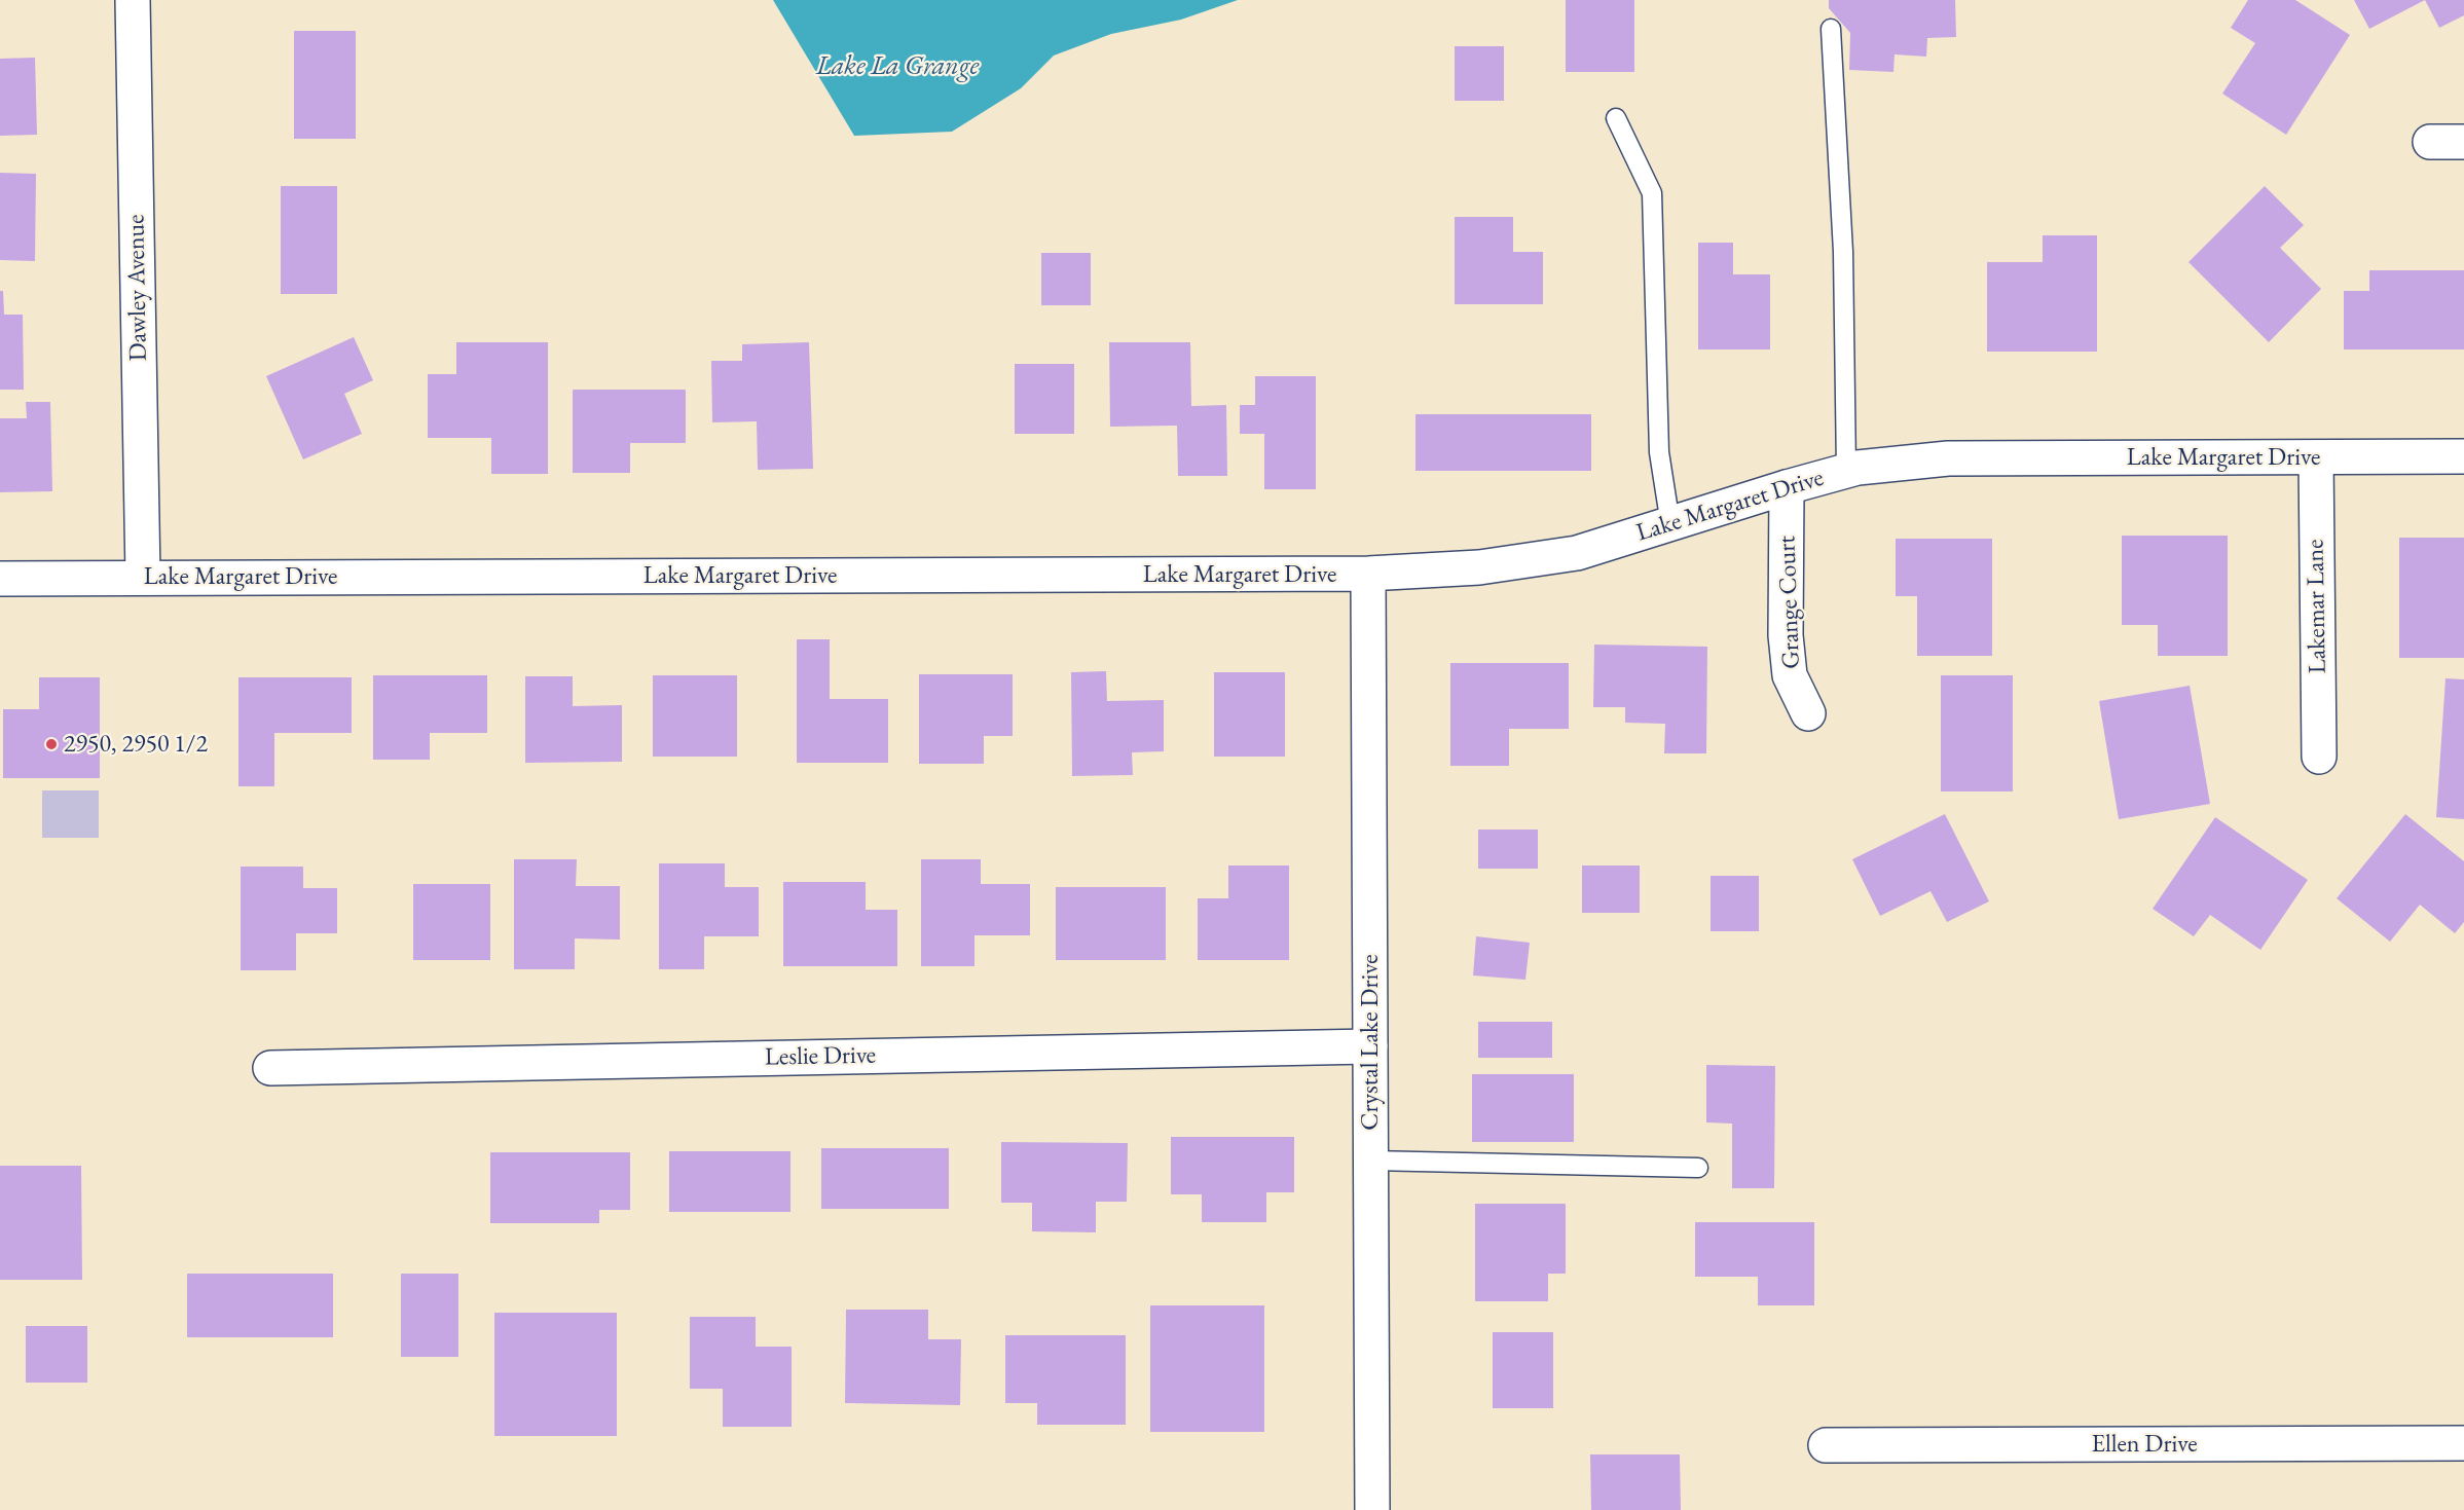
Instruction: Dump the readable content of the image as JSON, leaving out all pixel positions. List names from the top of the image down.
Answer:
{
  "streets": {
    "street": [
      "Dawley Avenue",
      "Lake Margaret Drive",
      "Grange Court",
      "Lakemar Lane",
      "Crystal Lake Drive",
      "Leslie Drive",
      "Ellen Drive"
    ]
  },
  "crossings": [
    ["Dawley Avenue", "Lake Margaret Drive"],
    ["Lake Margaret Drive", "Grange Court"],
    ["Lake Margaret Drive", "Lakemar Lane"],
    ["Lake Margaret Drive", "Crystal Lake Drive"],
    ["Crystal Lake Drive", "Leslie Drive"]
  ],
  "water": ["Lake La Grange"],
  "places": ["2950, 2950 1/2"]
}
